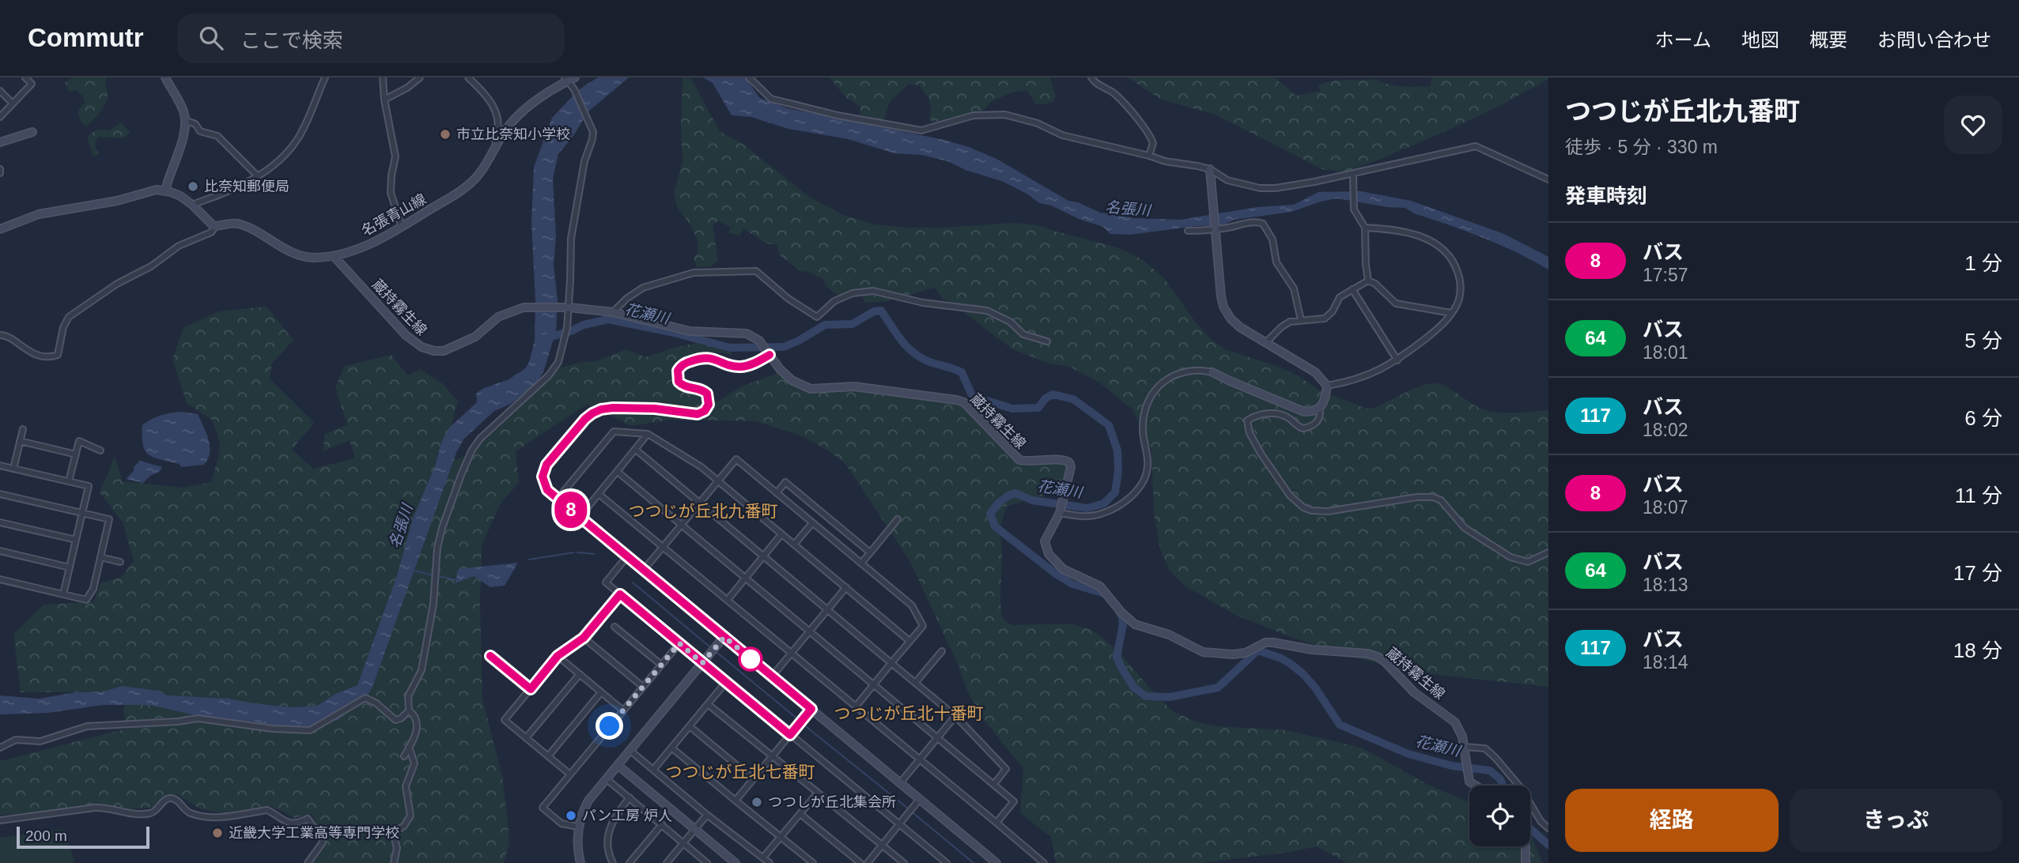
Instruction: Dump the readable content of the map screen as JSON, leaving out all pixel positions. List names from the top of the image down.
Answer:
{
  "streets": {
    "main road": ["名張青山線", "蔵持霧生線"]
  },
  "crossings": [
    ["名張青山線", "蔵持霧生線"]
  ],
  "districts": ["つつじが丘北九番町", "つつじが丘北十番町", "つつじが丘北七番町"],
  "water": ["名張川", "花瀬川"],
  "places": [
    "市立比奈知小学校",
    "比奈知郵便局",
    "つつしが丘北集会所",
    "パン工房 炉人",
    "近畿大学工業高等専門学校"
  ],
  "lines": ["bus line 8"],
  "scale_bar": "200 m",
  "page": {
    "header": "Commutr",
    "search": "ここで検索",
    "nav": [
      "ホーム",
      "地図",
      "概要",
      "お問い合わせ"
    ],
    "on_map": "8",
    "heading": [
      ["つつじが丘北九番町", "徒歩 · 5 分 · 330 m"],
      "発車時刻"
    ],
    "list": [
      {
        "mark": "8",
        "name": "バス",
        "note": "17:57",
        "value": "1 分"
      },
      {
        "mark": "64",
        "name": "バス",
        "note": "18:01",
        "value": "5 分"
      },
      {
        "mark": "117",
        "name": "バス",
        "note": "18:02",
        "value": "6 分"
      },
      {
        "mark": "8",
        "name": "バス",
        "note": "18:07",
        "value": "11 分"
      },
      {
        "mark": "64",
        "name": "バス",
        "note": "18:13",
        "value": "17 分"
      },
      {
        "mark": "117",
        "name": "バス",
        "note": "18:14",
        "value": "18 分"
      }
    ],
    "buttons": ["経路", "きっぷ"],
    "scale": "200 m"
  }
}
